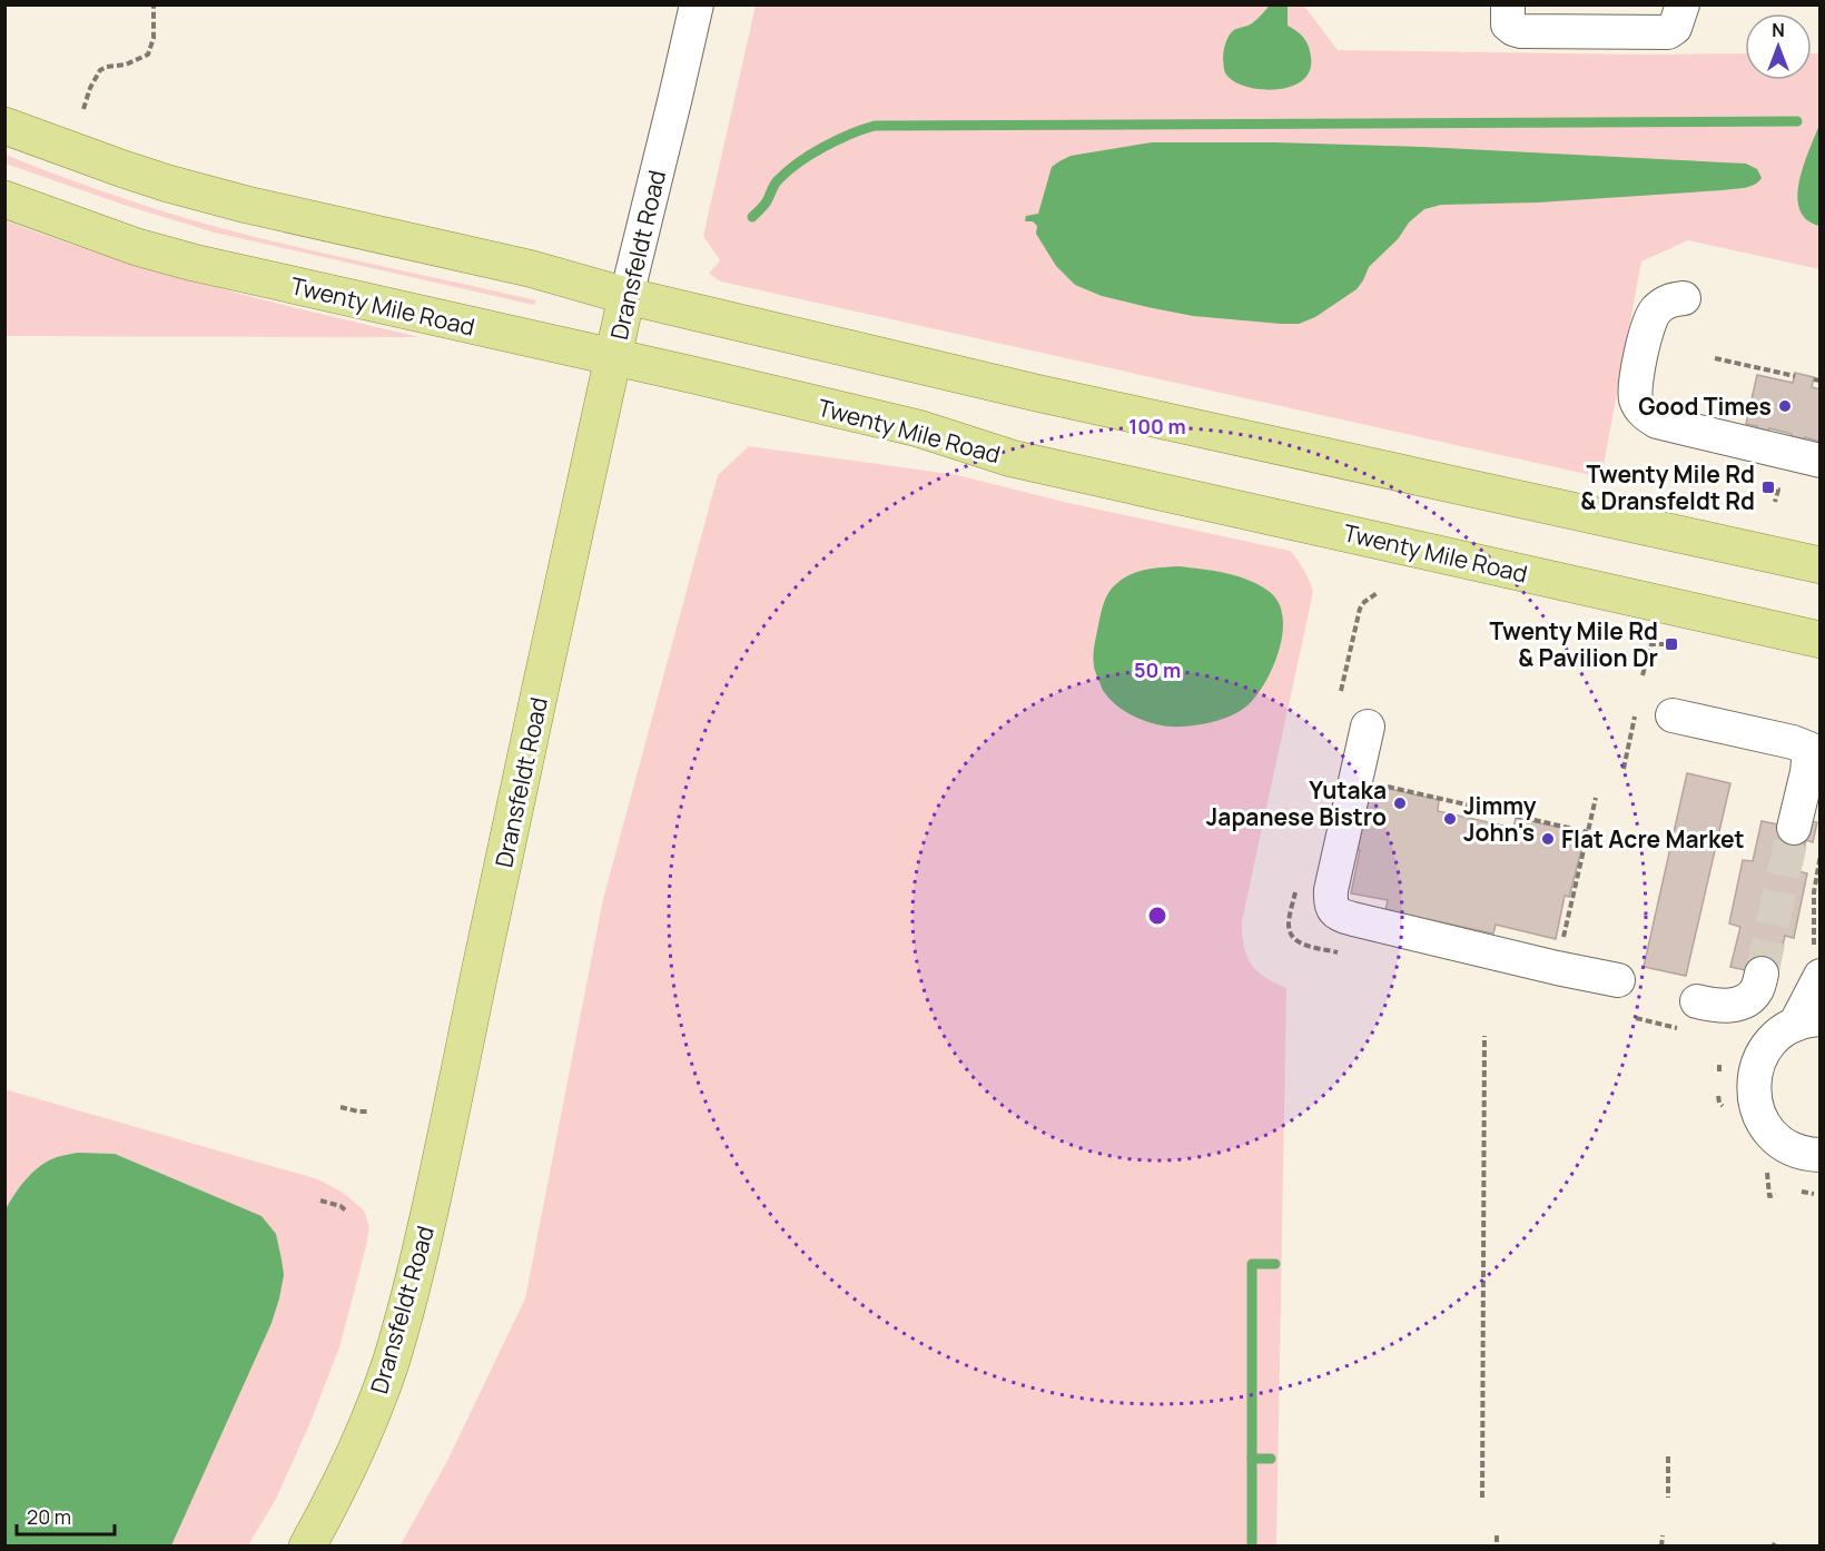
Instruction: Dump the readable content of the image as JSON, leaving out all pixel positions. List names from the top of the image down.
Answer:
{
  "streets": {
    "main road": ["Dransfeldt Road", "Twenty Mile Road"]
  },
  "crossings": [
    ["Dransfeldt Road", "Twenty Mile Road"]
  ],
  "places": {
    "other": [
      "Good Times",
      "Yutaka Japanese Bistro",
      "Jimmy John's",
      "Flat Acre Market"
    ],
    "transit": ["Twenty Mile Rd & Dransfeldt Rd", "Twenty Mile Rd & Pavilion Dr"]
  },
  "scale_bar": "20 m",
  "north": "top",
  "rings": ["100 m", "50 m"]
}
